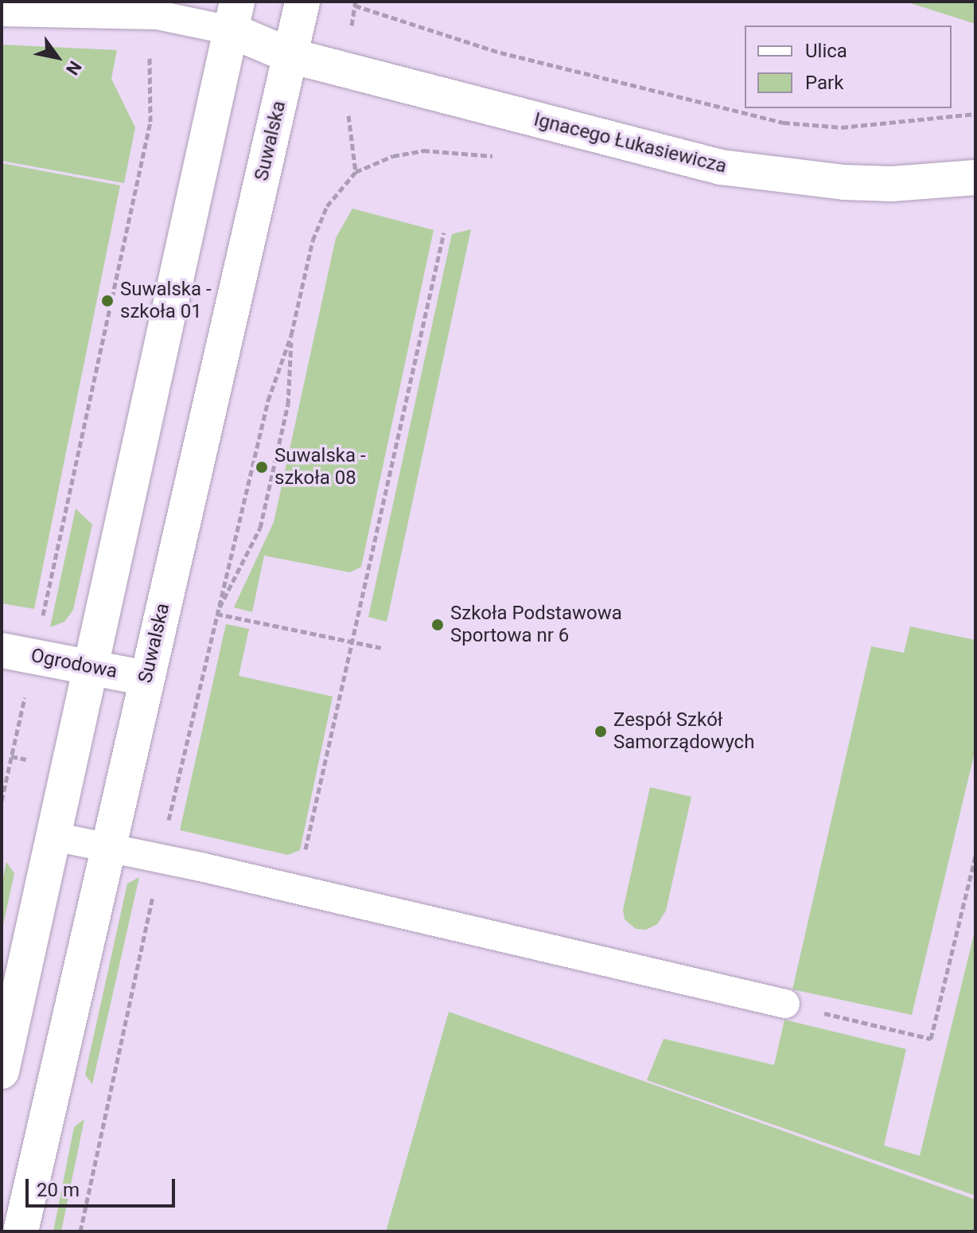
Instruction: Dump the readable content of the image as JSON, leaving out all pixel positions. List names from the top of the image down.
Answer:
{
  "streets": {
    "street": ["Suwalska", "Ignacego Łukasiewicza", "Ogrodowa"]
  },
  "crossings": [
    ["Suwalska", "Ignacego Łukasiewicza"],
    ["Suwalska", "Ogrodowa"]
  ],
  "places": [
    "Suwalska - szkoła 01",
    "Suwalska - szkoła 08",
    "Szkoła Podstawowa Sportowa nr 6",
    "Zespół Szkół Samorządowych"
  ],
  "legend": ["Ulica", "Park"],
  "scale_bar": "20 m",
  "north": "bottom right"
}
